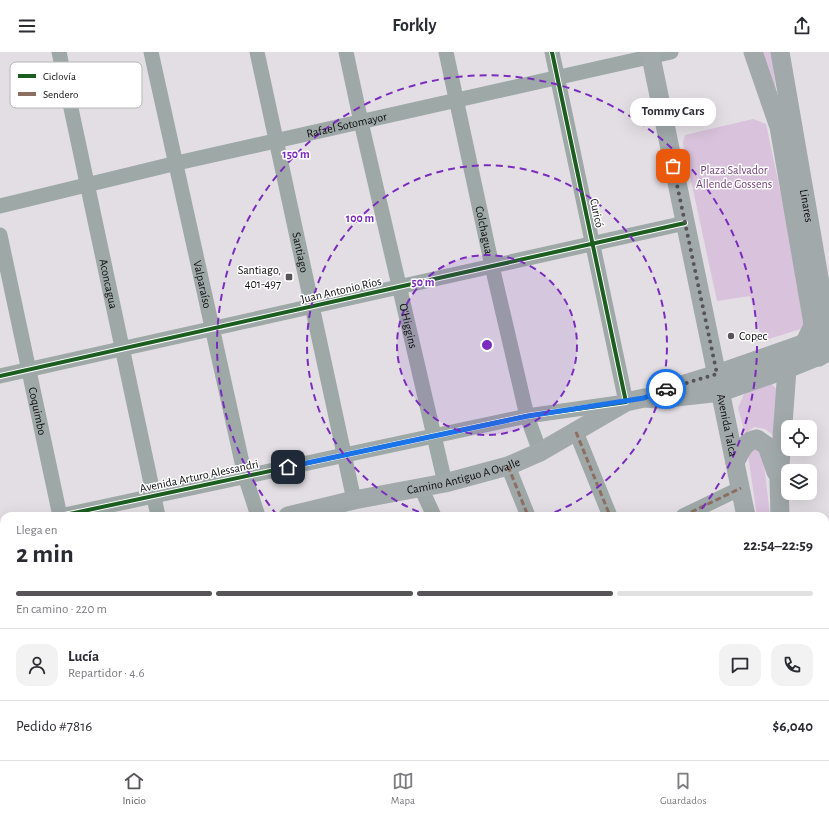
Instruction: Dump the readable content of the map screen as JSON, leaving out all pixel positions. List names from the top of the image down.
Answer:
{
  "streets": {
    "main road": [
      "Linares",
      "Avenida Talca",
      "Camino Antiguo A Ovalle",
      "Avenida Arturo Alessandri"
    ],
    "street": [
      "Rafael Sotomayor",
      "Curicó",
      "Colchagua",
      "Santiago",
      "Aconcagua",
      "Valparaíso",
      "Juan Antonio Ríos",
      "O'Higgins",
      "Coquimbo"
    ]
  },
  "crossings": [
    ["Rafael Sotomayor", "Curicó"],
    ["Rafael Sotomayor", "Colchagua"],
    ["Rafael Sotomayor", "Santiago"],
    ["Rafael Sotomayor", "Aconcagua"],
    ["Rafael Sotomayor", "Valparaíso"],
    ["Rafael Sotomayor", "O'Higgins"],
    ["Rafael Sotomayor", "Avenida Talca"],
    ["Linares", "Avenida Arturo Alessandri"],
    ["Curicó", "Juan Antonio Ríos"],
    ["Curicó", "Camino Antiguo A Ovalle"],
    ["Curicó", "Avenida Arturo Alessandri"],
    ["Colchagua", "Juan Antonio Ríos"],
    ["Colchagua", "Camino Antiguo A Ovalle"],
    ["Colchagua", "Avenida Arturo Alessandri"],
    ["Santiago", "Juan Antonio Ríos"],
    ["Santiago", "Camino Antiguo A Ovalle"],
    ["Santiago", "Avenida Arturo Alessandri"],
    ["Aconcagua", "Juan Antonio Ríos"],
    ["Aconcagua", "Avenida Arturo Alessandri"],
    ["Valparaíso", "Juan Antonio Ríos"],
    ["Valparaíso", "Avenida Arturo Alessandri"],
    ["Juan Antonio Ríos", "O'Higgins"],
    ["Juan Antonio Ríos", "Coquimbo"],
    ["Juan Antonio Ríos", "Avenida Talca"],
    ["O'Higgins", "Camino Antiguo A Ovalle"],
    ["O'Higgins", "Avenida Arturo Alessandri"],
    ["Avenida Talca", "Avenida Arturo Alessandri"],
    ["Camino Antiguo A Ovalle", "Avenida Arturo Alessandri"]
  ],
  "parks": ["Plaza Salvador Allende Gossens"],
  "places": {
    "other": ["Tommy Cars", "Copec"],
    "transit": ["Santiago, 401-497"]
  },
  "legend": ["Ciclovía", "Sendero"],
  "page": {
    "header": "Forkly",
    "bubble": "Tommy Cars",
    "heading": ["2 min", "Llega en", "22:54–22:59"],
    "panel": [
      "Lucía",
      "Repartidor · 4.6",
      "Pedido #7816",
      "$6,040"
    ],
    "bar": "En camino · 220 m",
    "tabs": ["Inicio", "Mapa", "Guardados"]
  },
  "rings": ["150 m", "100 m", "50 m"]
}
